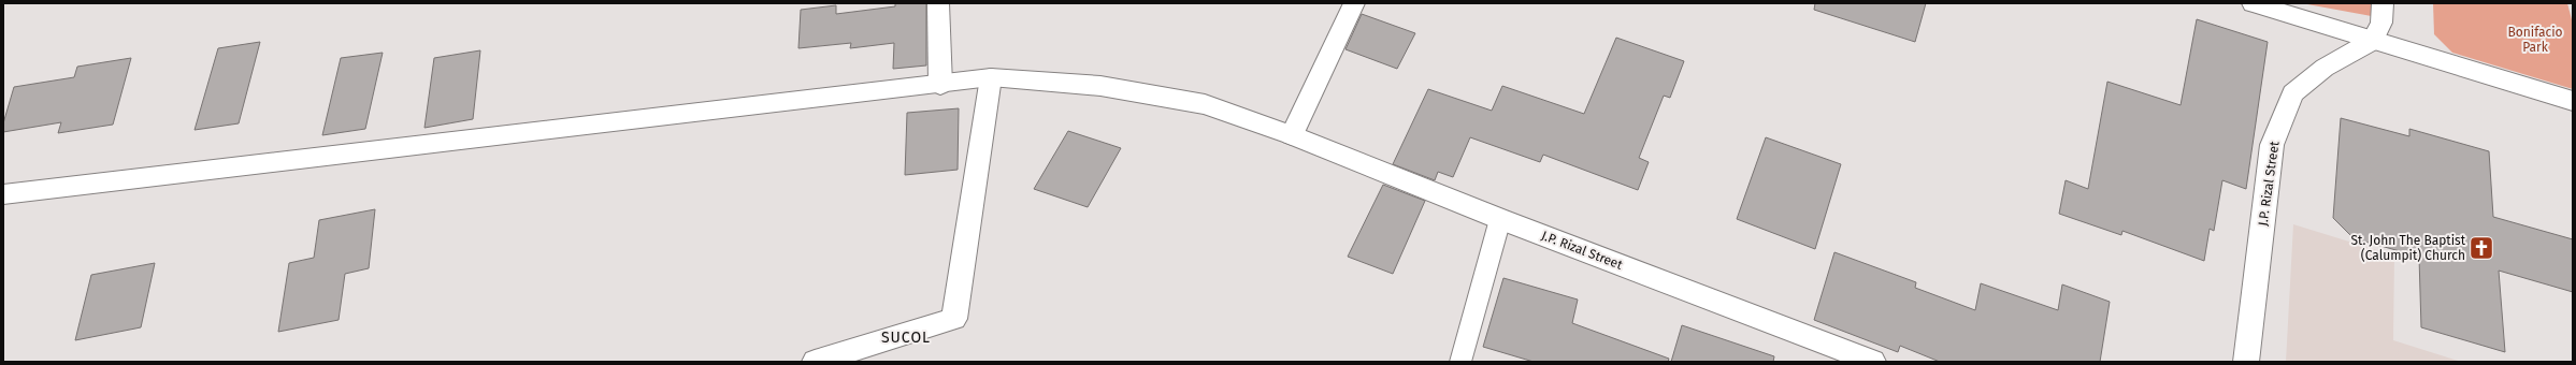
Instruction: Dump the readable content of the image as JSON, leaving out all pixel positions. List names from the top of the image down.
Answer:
{
  "streets": {
    "street": ["J.P. Rizal Street"]
  },
  "districts": ["SUCOL"],
  "parks": ["Bonifacio Park"],
  "places": {
    "church": ["St. John The Baptist (Calumpit) Church"]
  }
}
